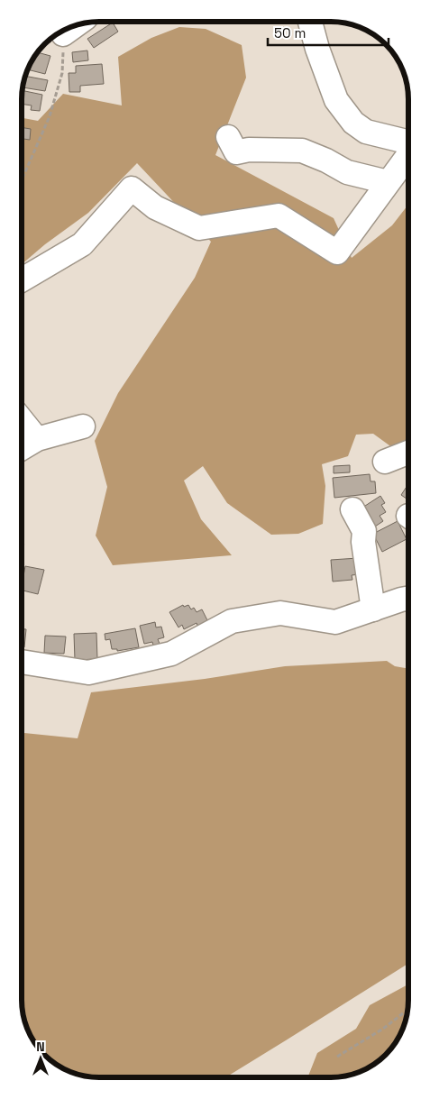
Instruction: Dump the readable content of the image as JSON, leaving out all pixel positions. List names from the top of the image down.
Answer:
{
  "scale_bar": "50 m",
  "north": "top"
}
